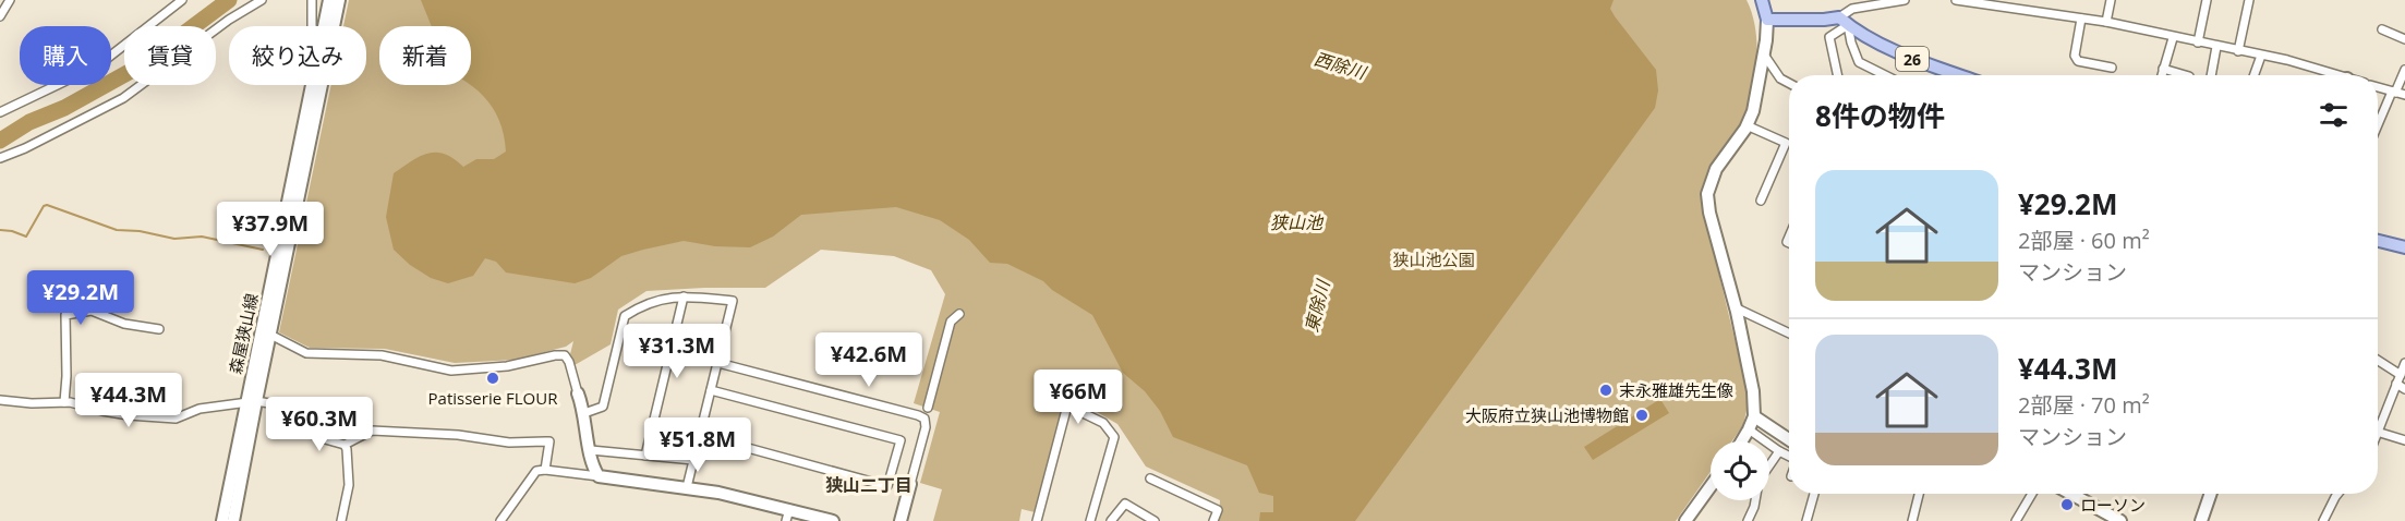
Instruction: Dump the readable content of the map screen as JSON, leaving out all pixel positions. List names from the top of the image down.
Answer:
{
  "streets": {
    "main road": ["26", "森屋狭山線"]
  },
  "districts": ["狭山二丁目"],
  "water": ["西除川", "狭山池", "東除川"],
  "parks": ["狭山池公園"],
  "places": [
    "Patisserie FLOUR",
    "末永雅雄先生像",
    "大阪府立狭山池博物館",
    "ローソン"
  ],
  "page": {
    "chip": [
      "購入",
      "賃貸",
      "絞り込み",
      "新着"
    ],
    "heading": "8件の物件",
    "list": [
      {
        "name": "¥29.2M",
        "note": "2部屋 · 60 m² · マンション"
      },
      {
        "name": "¥44.3M",
        "note": "2部屋 · 70 m² · マンション"
      }
    ],
    "price": [
      "¥37.9M",
      "¥29.2M",
      "¥31.3M",
      "¥42.6M",
      "¥66M",
      "¥44.3M",
      "¥60.3M",
      "¥51.8M"
    ]
  }
}
